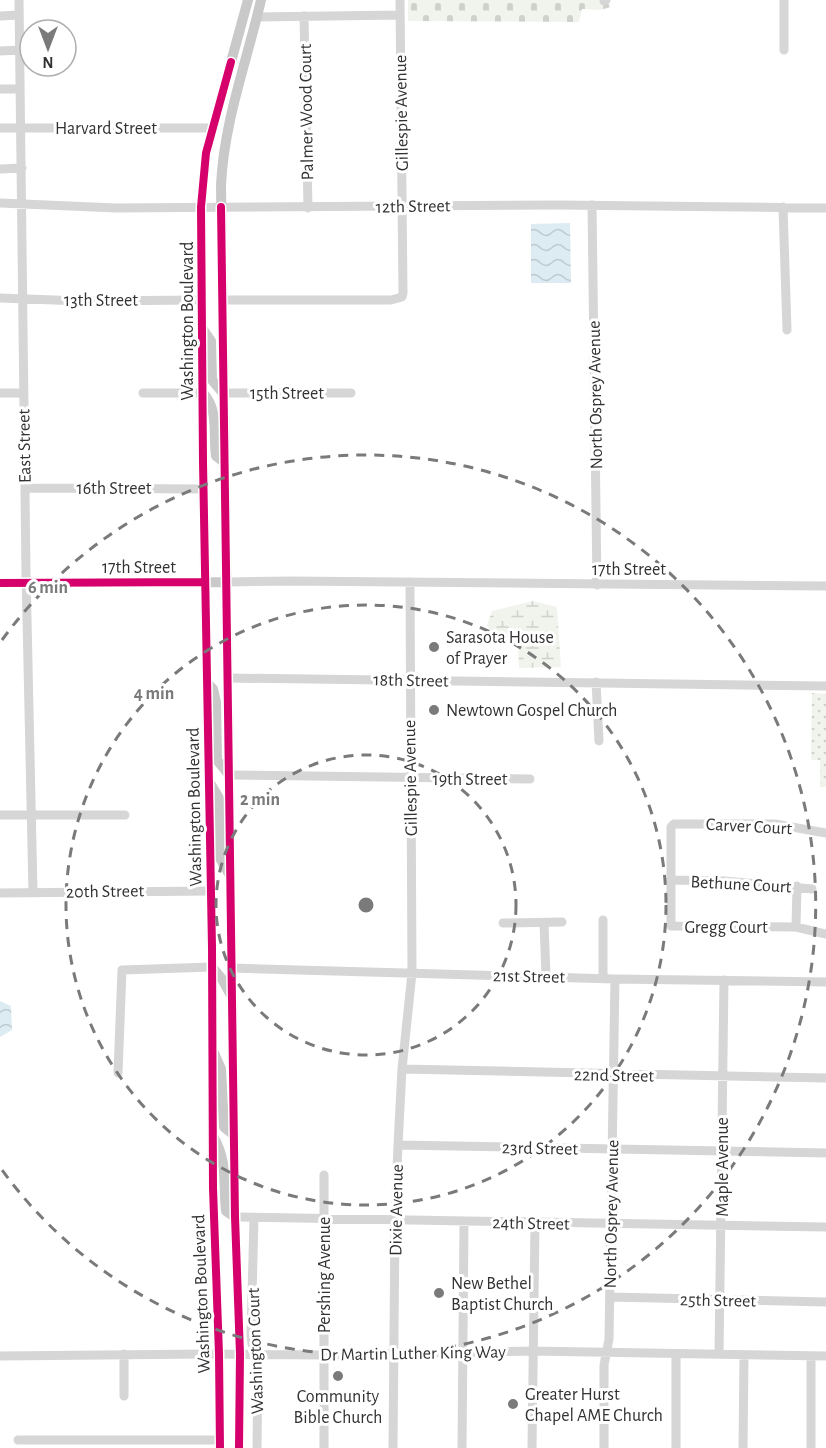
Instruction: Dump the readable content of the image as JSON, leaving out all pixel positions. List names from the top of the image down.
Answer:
{
  "streets": {
    "main road": ["Washington Boulevard", "17th Street"],
    "street": [
      "Palmer Wood Court",
      "Gillespie Avenue",
      "Harvard Street",
      "12th Street",
      "13th Street",
      "15th Street",
      "North Osprey Avenue",
      "East Street",
      "16th Street",
      "18th Street",
      "19th Street",
      "Carver Court",
      "Bethune Court",
      "20th Street",
      "Gregg Court",
      "21st Street",
      "22nd Street",
      "23rd Street",
      "Maple Avenue",
      "Dixie Avenue",
      "24th Street",
      "Pershing Avenue",
      "25th Street",
      "Washington Court",
      "Dr Martin Luther King Way"
    ]
  },
  "crossings": [
    ["Palmer Wood Court", "12th Street"],
    ["Gillespie Avenue", "12th Street"],
    ["Gillespie Avenue", "Washington Boulevard"],
    ["Gillespie Avenue", "17th Street"],
    ["Gillespie Avenue", "18th Street"],
    ["Gillespie Avenue", "19th Street"],
    ["Gillespie Avenue", "21st Street"],
    ["Gillespie Avenue", "Dixie Avenue"],
    ["Harvard Street", "Washington Boulevard"],
    ["Harvard Street", "East Street"],
    ["12th Street", "Washington Boulevard"],
    ["12th Street", "North Osprey Avenue"],
    ["12th Street", "East Street"],
    ["13th Street", "Washington Boulevard"],
    ["13th Street", "East Street"],
    ["Washington Boulevard", "15th Street"],
    ["Washington Boulevard", "16th Street"],
    ["Washington Boulevard", "17th Street"],
    ["Washington Boulevard", "18th Street"],
    ["Washington Boulevard", "19th Street"],
    ["Washington Boulevard", "20th Street"],
    ["Washington Boulevard", "21st Street"],
    ["Washington Boulevard", "24th Street"],
    ["Washington Boulevard", "Dr Martin Luther King Way"],
    ["North Osprey Avenue", "17th Street"],
    ["North Osprey Avenue", "21st Street"],
    ["North Osprey Avenue", "22nd Street"],
    ["North Osprey Avenue", "23rd Street"],
    ["North Osprey Avenue", "24th Street"],
    ["North Osprey Avenue", "25th Street"],
    ["North Osprey Avenue", "Dr Martin Luther King Way"],
    ["East Street", "16th Street"],
    ["East Street", "17th Street"],
    ["East Street", "20th Street"],
    ["Carver Court", "Bethune Court"],
    ["Carver Court", "Gregg Court"],
    ["Bethune Court", "Gregg Court"],
    ["21st Street", "Maple Avenue"],
    ["21st Street", "Dixie Avenue"],
    ["22nd Street", "Maple Avenue"],
    ["22nd Street", "Dixie Avenue"],
    ["23rd Street", "Maple Avenue"],
    ["23rd Street", "Dixie Avenue"],
    ["Maple Avenue", "24th Street"],
    ["Maple Avenue", "25th Street"],
    ["Maple Avenue", "Dr Martin Luther King Way"],
    ["Dixie Avenue", "24th Street"],
    ["Dixie Avenue", "Dr Martin Luther King Way"],
    ["24th Street", "Pershing Avenue"],
    ["24th Street", "Washington Court"],
    ["Pershing Avenue", "Dr Martin Luther King Way"],
    ["Washington Court", "Dr Martin Luther King Way"]
  ],
  "places": [
    "Sarasota House of Prayer",
    "Newtown Gospel Church",
    "New Bethel Baptist Church",
    "Community Bible Church",
    "Greater Hurst Chapel AME Church"
  ],
  "north": "bottom",
  "rings": ["6 min", "4 min", "2 min"]
}
